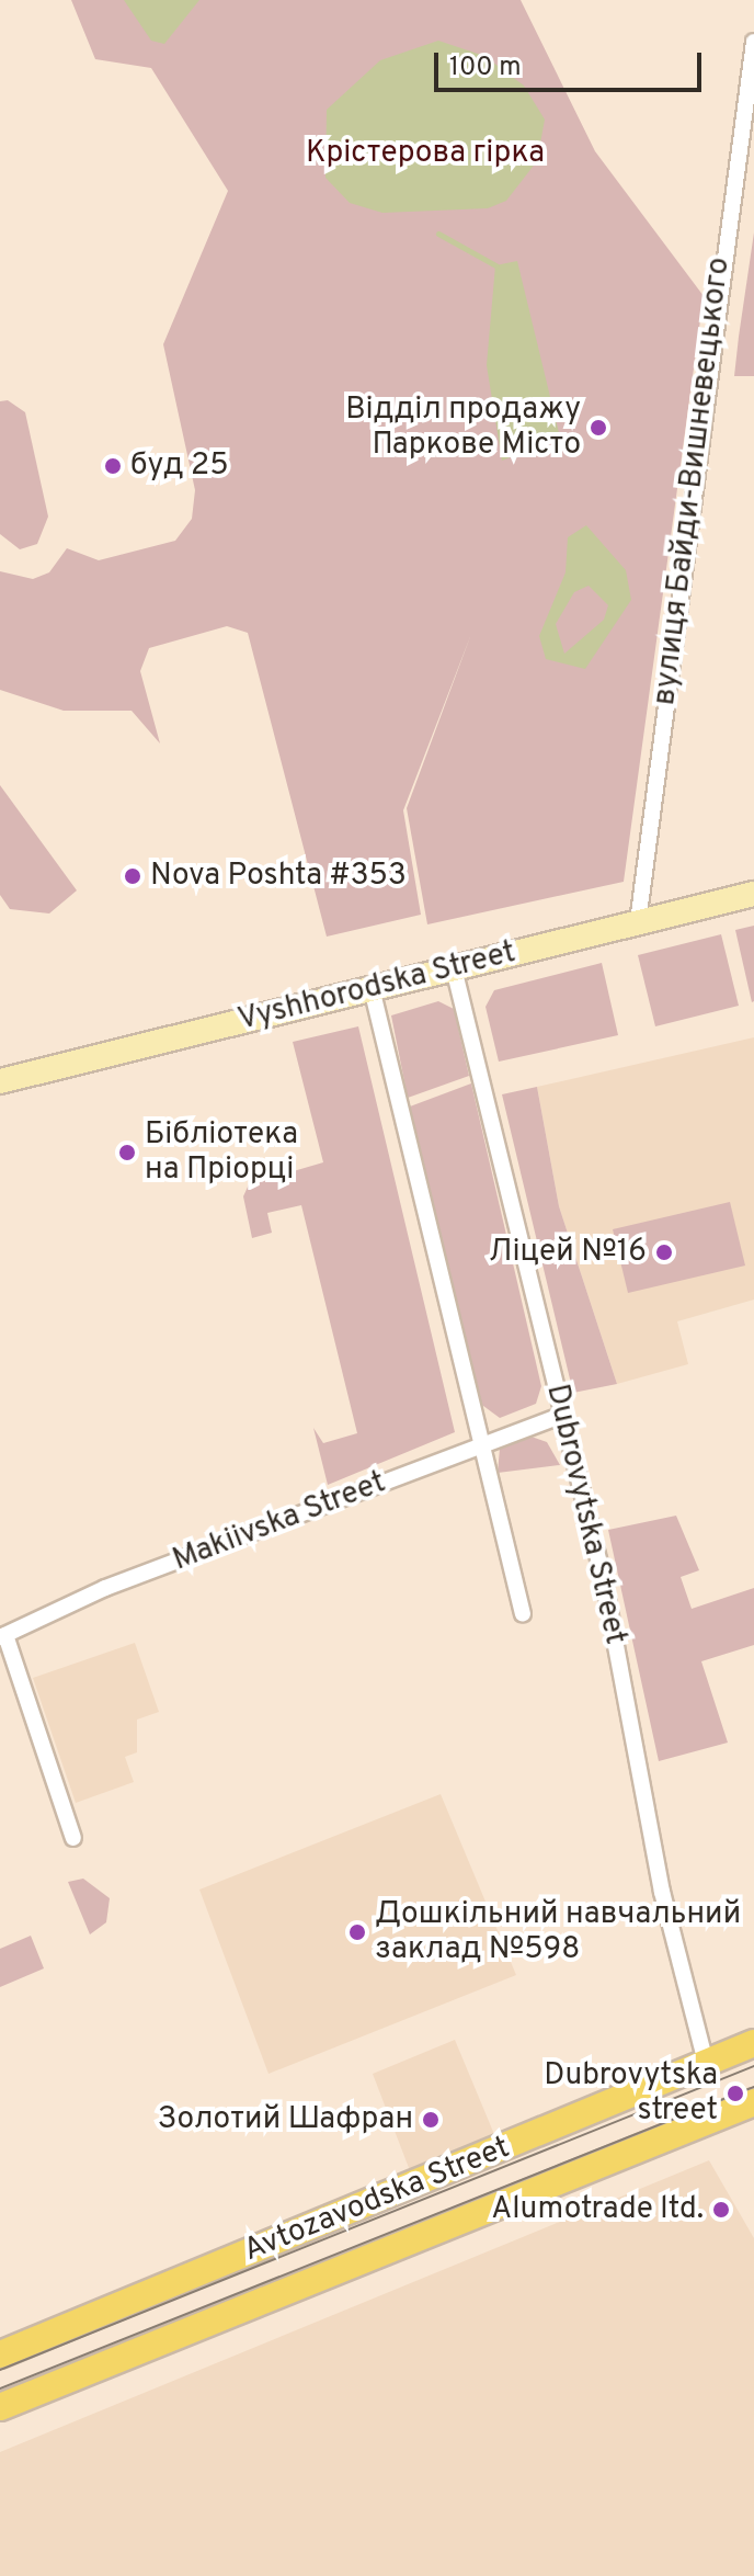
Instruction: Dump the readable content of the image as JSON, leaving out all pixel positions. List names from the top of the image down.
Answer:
{
  "streets": {
    "main road": ["Vyshhorodska Street", "Avtozavodska Street"],
    "street": ["вулиця Байди-Вишневецького", "Dubrovytska Street", "Makiivska Street"]
  },
  "crossings": [
    ["вулиця Байди-Вишневецького", "Vyshhorodska Street"],
    ["Vyshhorodska Street", "Dubrovytska Street"],
    ["Dubrovytska Street", "Makiivska Street"],
    ["Dubrovytska Street", "Avtozavodska Street"]
  ],
  "parks": ["Крістерова гірка"],
  "places": [
    "Відділ продажу Паркове Місто",
    "буд 25",
    "Nova Poshta #353",
    "Бібліотека на Пріорці",
    "Ліцей №16",
    "Дошкільний навчальний заклад №598",
    "Dubrovytska street",
    "Золотий Шафран",
    "Alumotrade ltd."
  ],
  "scale_bar": "100 m"
}
